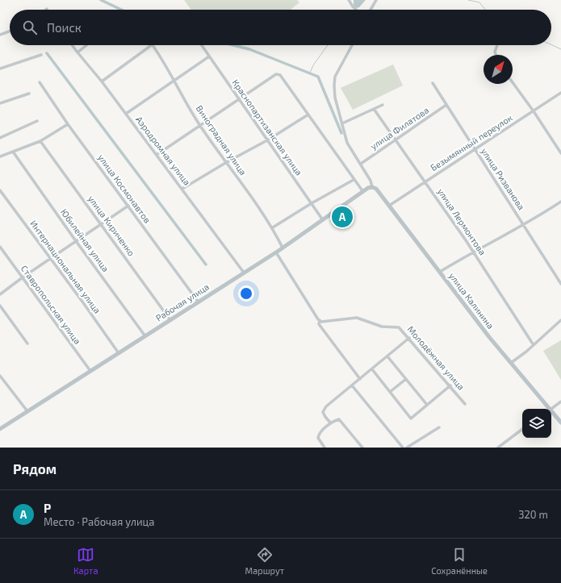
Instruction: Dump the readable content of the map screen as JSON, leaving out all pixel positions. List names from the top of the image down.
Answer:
{
  "streets": {
    "street": [
      "Краснопартизанская улица",
      "улица Филатова",
      "Виноградная улица",
      "Безымянный переулок",
      "Аэродромная улица",
      "улица Ризванова",
      "улица Космонавтов",
      "улица Лермонтова",
      "улица Кириченко",
      "Юбилейная улица",
      "Интернациональная улица",
      "улица Калинина",
      "Рабочая улица",
      "Ставропольская улица",
      "Молодёжная улица"
    ]
  },
  "crossings": [
    ["Краснопартизанская улица", "Рабочая улица"],
    ["улица Филатова", "улица Ризванова"],
    ["улица Филатова", "улица Лермонтова"],
    ["Виноградная улица", "Рабочая улица"],
    ["Безымянный переулок", "улица Ризванова"],
    ["Безымянный переулок", "улица Лермонтова"],
    ["Безымянный переулок", "улица Калинина"],
    ["Аэродромная улица", "Рабочая улица"],
    ["улица Космонавтов", "Рабочая улица"],
    ["улица Кириченко", "Рабочая улица"],
    ["Юбилейная улица", "Рабочая улица"],
    ["Интернациональная улица", "Рабочая улица"],
    ["улица Калинина", "Рабочая улица"],
    ["Рабочая улица", "Ставропольская улица"]
  ],
  "north": "top right",
  "page": {
    "search": "Поиск",
    "pins": "A",
    "heading": "Рядом",
    "list": [
      {
        "mark": "A",
        "name": "Р",
        "note": "Место · Рабочая улица",
        "value": "320 m"
      }
    ],
    "nav": ["Карта", "Маршрут", "Сохранённые"]
  }
}
